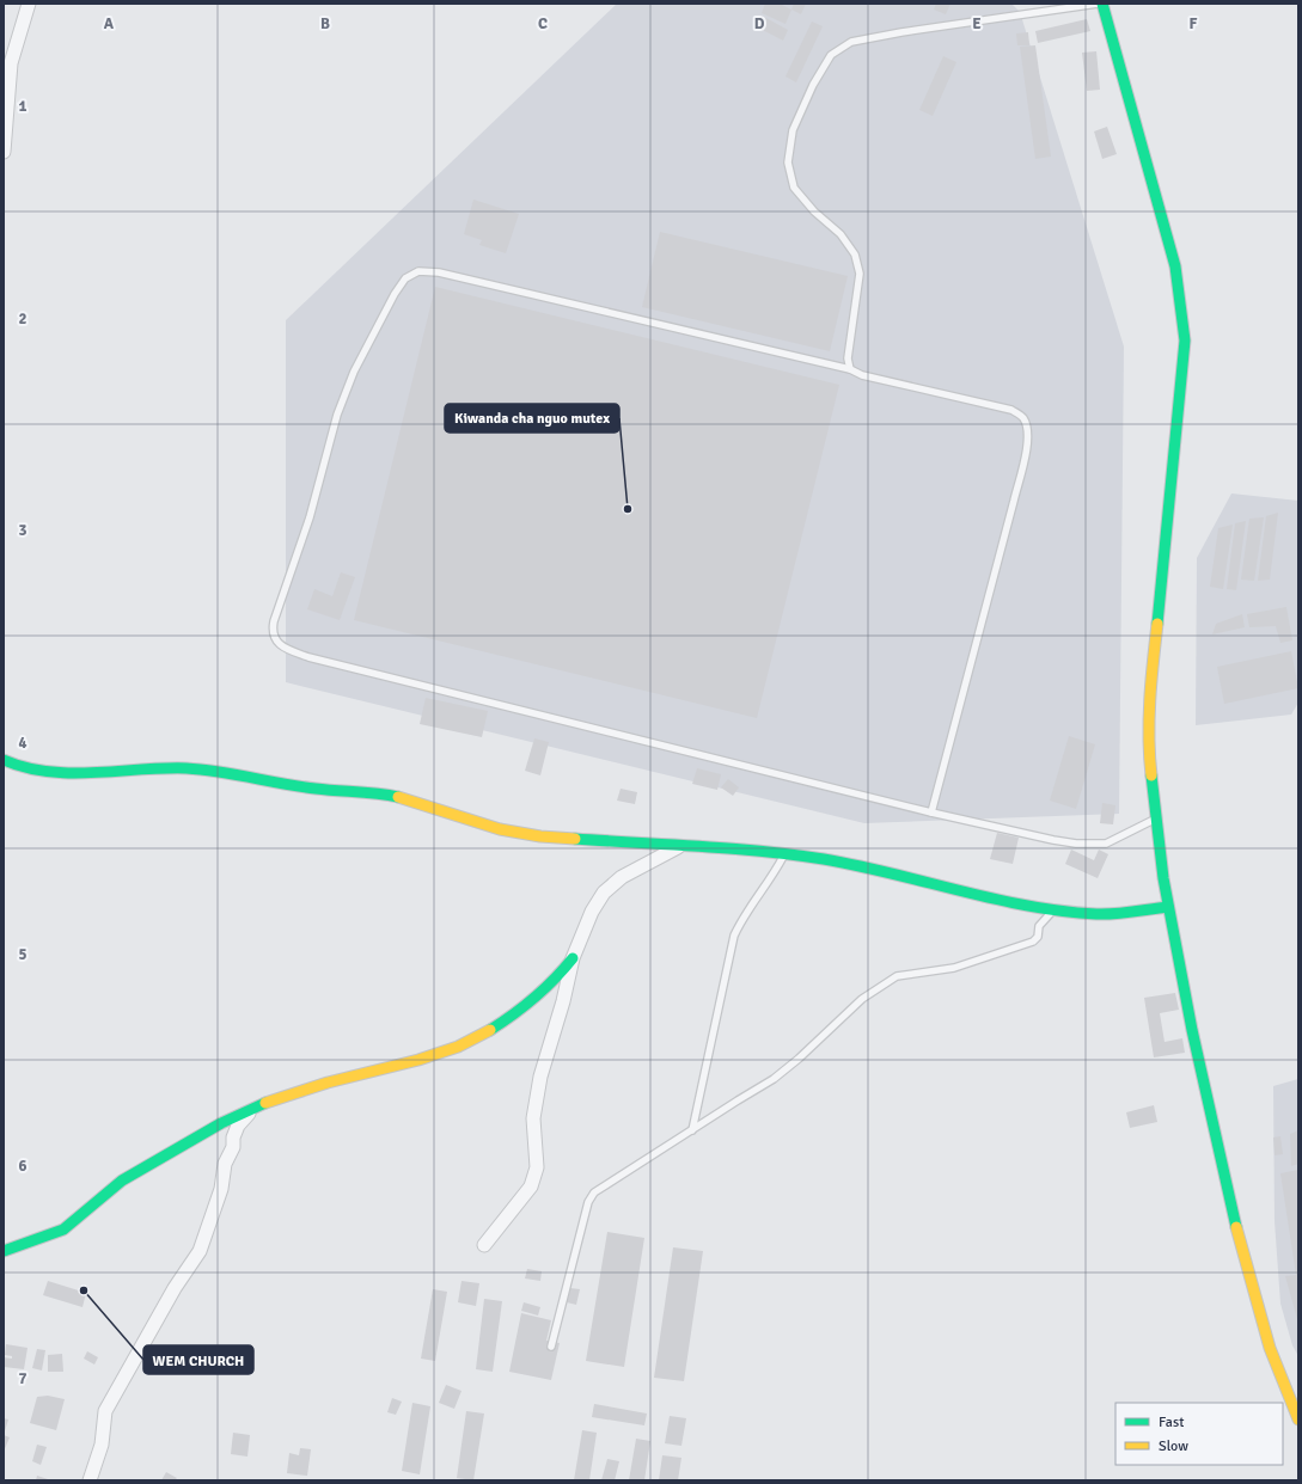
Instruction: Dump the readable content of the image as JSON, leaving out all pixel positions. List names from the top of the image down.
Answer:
{
  "places": ["Kiwanda cha nguo mutex", "WEM CHURCH"],
  "legend": ["Fast", "Slow"],
  "grid": {
    "columns": [
      "A",
      "B",
      "C",
      "D",
      "E",
      "F"
    ],
    "rows": [
      "1",
      "2",
      "3",
      "4",
      "5",
      "6",
      "7"
    ]
  }
}
